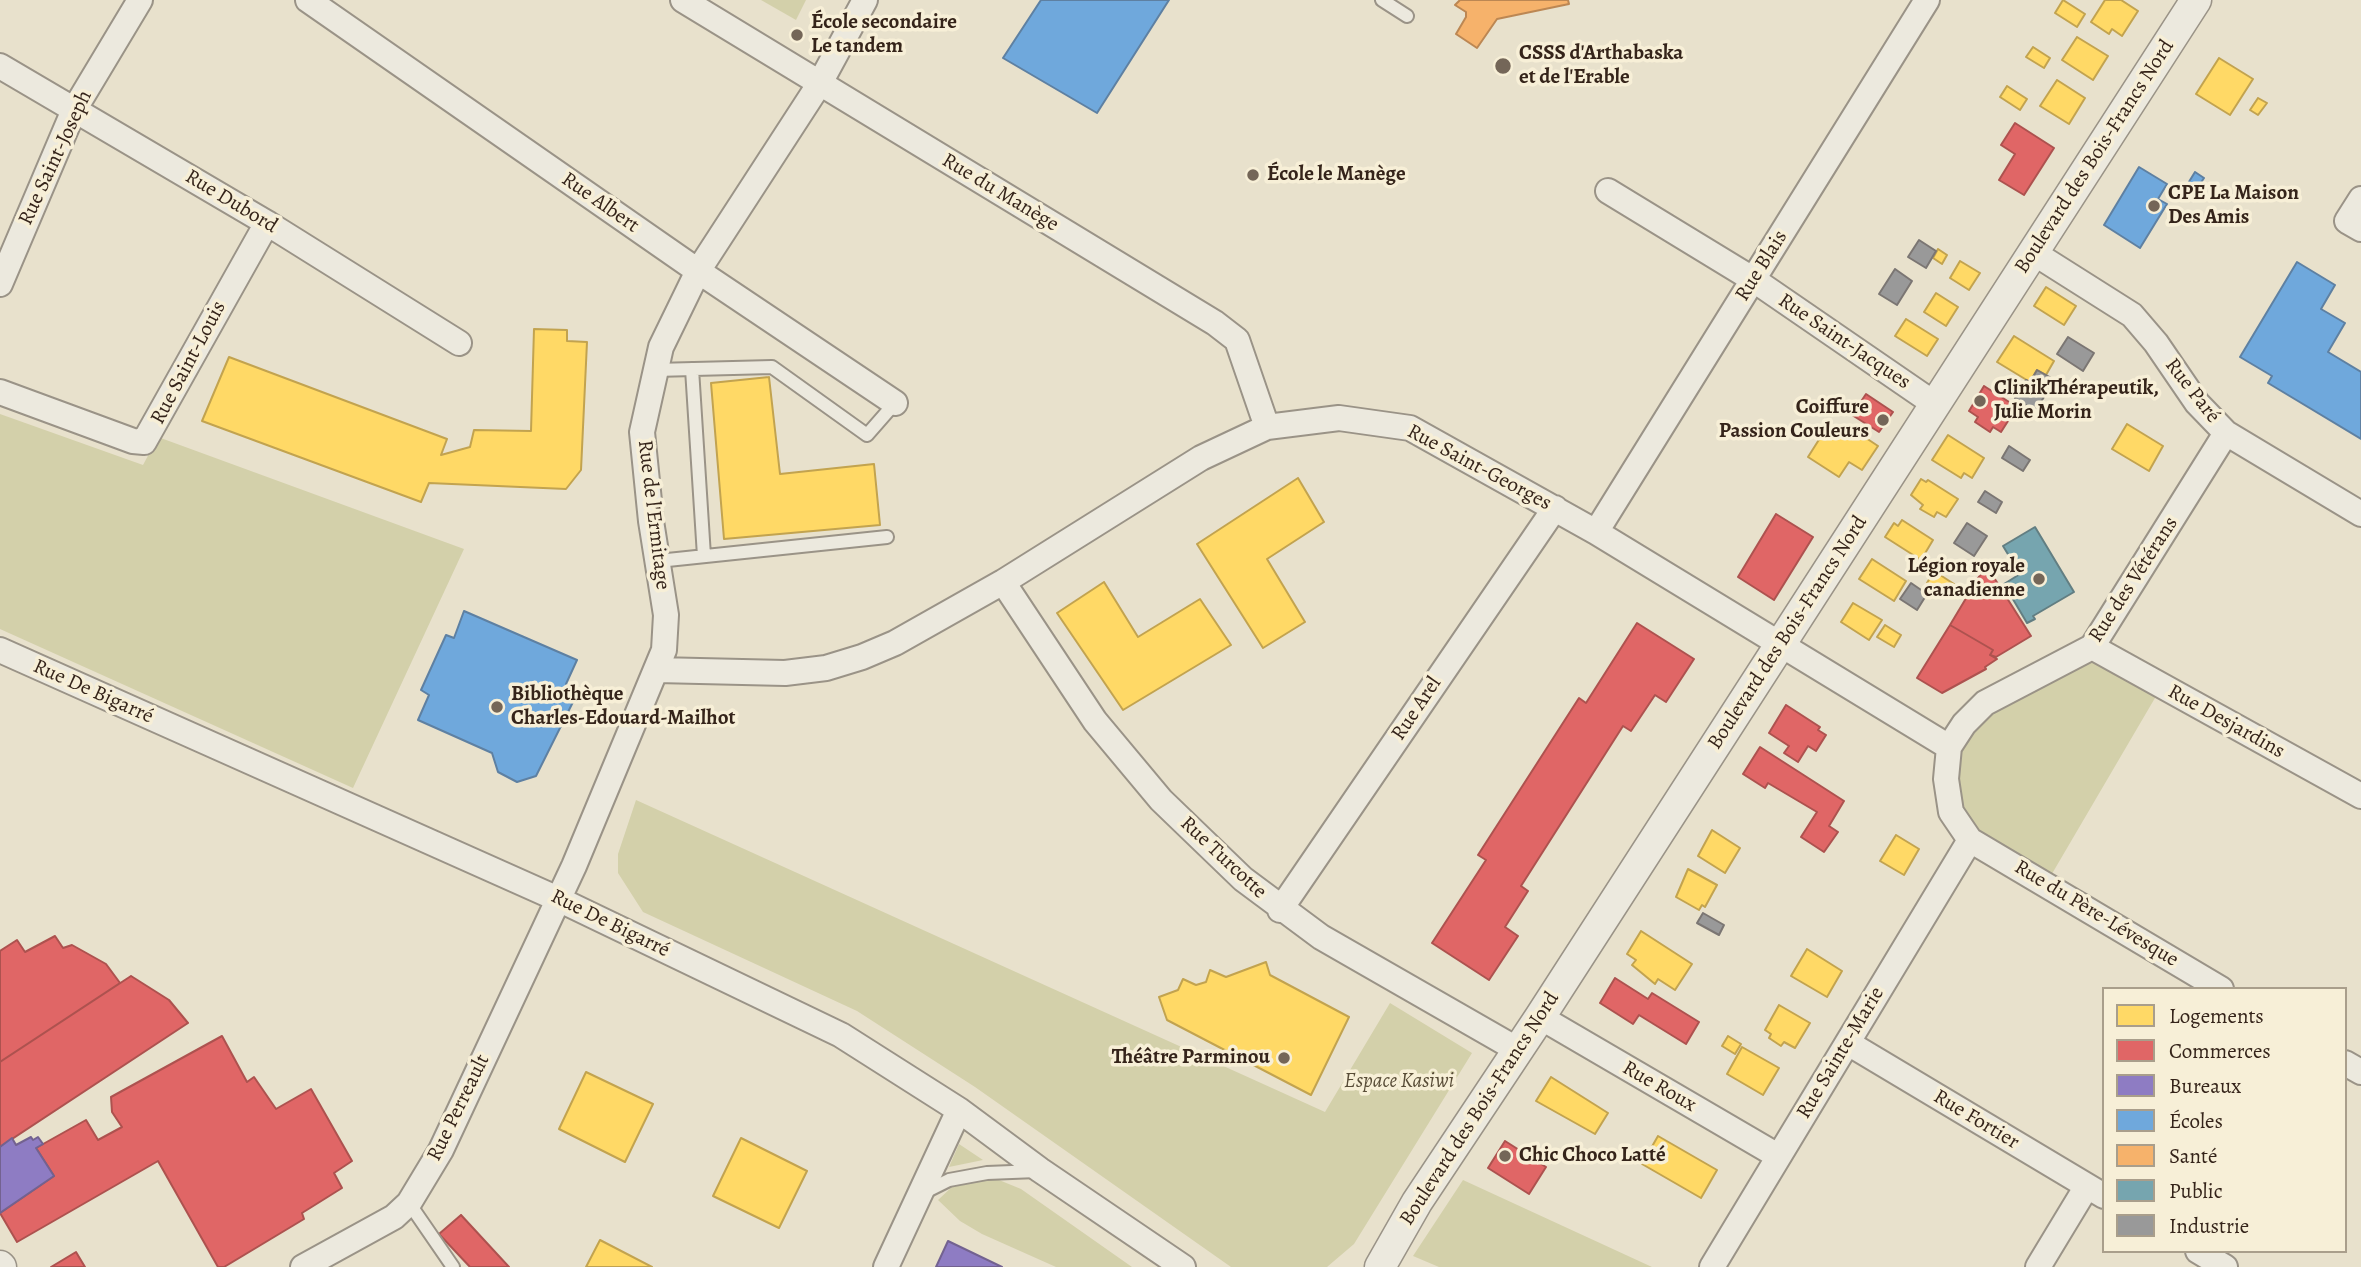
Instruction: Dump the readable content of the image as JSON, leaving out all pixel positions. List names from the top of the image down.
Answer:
{
  "streets": {
    "street": [
      "Boulevard des Bois-Francs Nord",
      "Rue Saint-Joseph",
      "Rue du Manège",
      "Rue Dubord",
      "Rue Albert",
      "Rue Blais",
      "Rue Saint-Jacques",
      "Rue Saint-Louis",
      "Rue Paré",
      "Rue Saint-Georges",
      "Rue de l'Ermitage",
      "Rue des Vétérans",
      "Rue De Bigarré",
      "Rue Arel",
      "Rue Desjardins",
      "Rue Turcotte",
      "Rue du Père-Lévesque",
      "Rue Sainte-Marie",
      "Rue Roux",
      "Rue Perreault",
      "Rue Fortier"
    ]
  },
  "crossings": [
    ["Boulevard des Bois-Francs Nord", "Rue Saint-Jacques"],
    ["Boulevard des Bois-Francs Nord", "Rue Paré"],
    ["Boulevard des Bois-Francs Nord", "Rue Saint-Georges"],
    ["Boulevard des Bois-Francs Nord", "Rue Turcotte"],
    ["Boulevard des Bois-Francs Nord", "Rue Roux"],
    ["Rue Saint-Joseph", "Rue Dubord"],
    ["Rue du Manège", "Rue Saint-Georges"],
    ["Rue du Manège", "Rue de l'Ermitage"],
    ["Rue Dubord", "Rue Saint-Louis"],
    ["Rue Albert", "Rue de l'Ermitage"],
    ["Rue Blais", "Rue Saint-Jacques"],
    ["Rue Blais", "Rue Saint-Georges"],
    ["Rue Paré", "Rue des Vétérans"],
    ["Rue Saint-Georges", "Rue de l'Ermitage"],
    ["Rue Saint-Georges", "Rue des Vétérans"],
    ["Rue Saint-Georges", "Rue Arel"],
    ["Rue Saint-Georges", "Rue Turcotte"],
    ["Rue de l'Ermitage", "Rue De Bigarré"],
    ["Rue de l'Ermitage", "Rue Perreault"],
    ["Rue des Vétérans", "Rue Desjardins"],
    ["Rue De Bigarré", "Rue Perreault"],
    ["Rue Arel", "Rue Turcotte"],
    ["Rue du Père-Lévesque", "Rue Sainte-Marie"],
    ["Rue Sainte-Marie", "Rue Roux"],
    ["Rue Sainte-Marie", "Rue Fortier"]
  ],
  "parks": ["Espace Kasiwi"],
  "places": [
    "École secondaire Le tandem",
    "CSSS d'Arthabaska et de l'Erable",
    "École le Manège",
    "CPE La Maison Des Amis",
    "ClinikThérapeutik, Julie Morin",
    "Coiffure Passion Couleurs",
    "Légion royale canadienne",
    "Bibliothèque Charles-Edouard-Mailhot",
    "Théâtre Parminou",
    "Chic Choco Latté"
  ],
  "legend": [
    "Logements",
    "Commerces",
    "Bureaux",
    "Écoles",
    "Santé",
    "Public",
    "Industrie"
  ]
}
